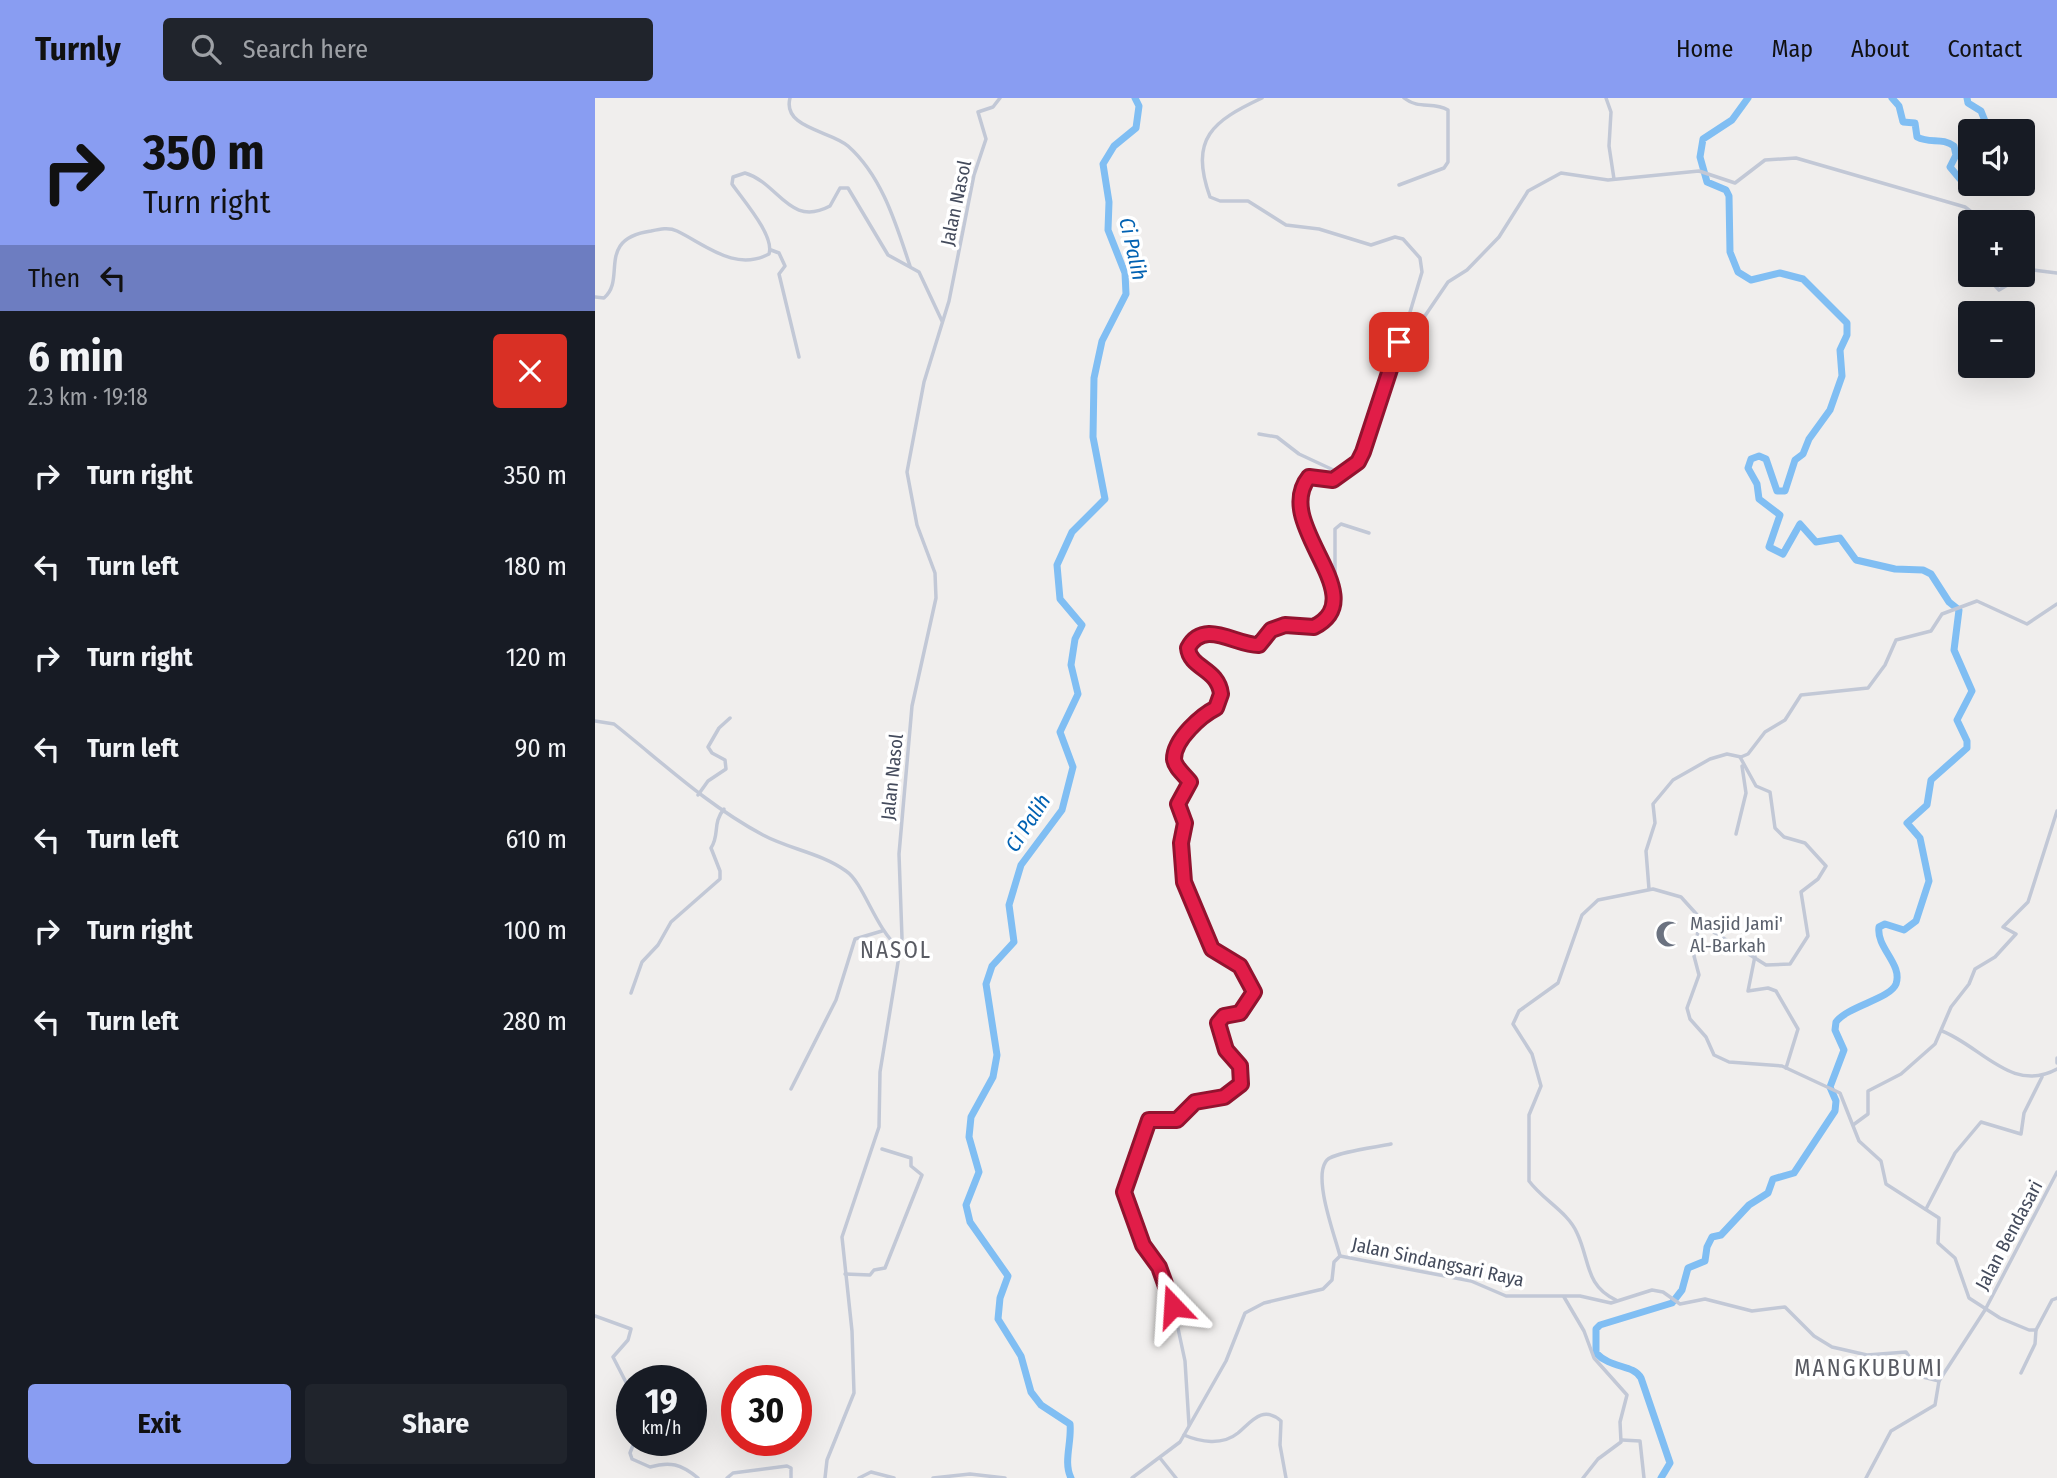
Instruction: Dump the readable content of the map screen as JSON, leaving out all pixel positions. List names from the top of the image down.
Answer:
{
  "streets": {
    "street": ["Jalan Nasol", "Jalan Bendasari", "Jalan Sindangsari Raya"]
  },
  "districts": ["NASOL", "MANGKUBUMI"],
  "water": ["Ci Palih"],
  "places": {
    "mosque": ["Masjid Jami' Al-Barkah"]
  },
  "page": {
    "header": "Turnly",
    "search": "Search here",
    "nav": [
      "Home",
      "Map",
      "About",
      "Contact"
    ],
    "turn": ["350 m", "Turn right"],
    "map_buttons": ["+", "−"],
    "then": "Then",
    "heading": ["6 min", "2.3 km · 19:18"],
    "list": [
      {
        "name": "Turn right",
        "value": "350 m"
      },
      {
        "name": "Turn left",
        "value": "180 m"
      },
      {
        "name": "Turn right",
        "value": "120 m"
      },
      {
        "name": "Turn left",
        "value": "90 m"
      },
      {
        "name": "Turn left",
        "value": "610 m"
      },
      {
        "name": "Turn right",
        "value": "100 m"
      },
      {
        "name": "Turn left",
        "value": "280 m"
      }
    ],
    "speed": "19 km/h",
    "limit": "30",
    "buttons": ["Exit", "Share"]
  }
}
